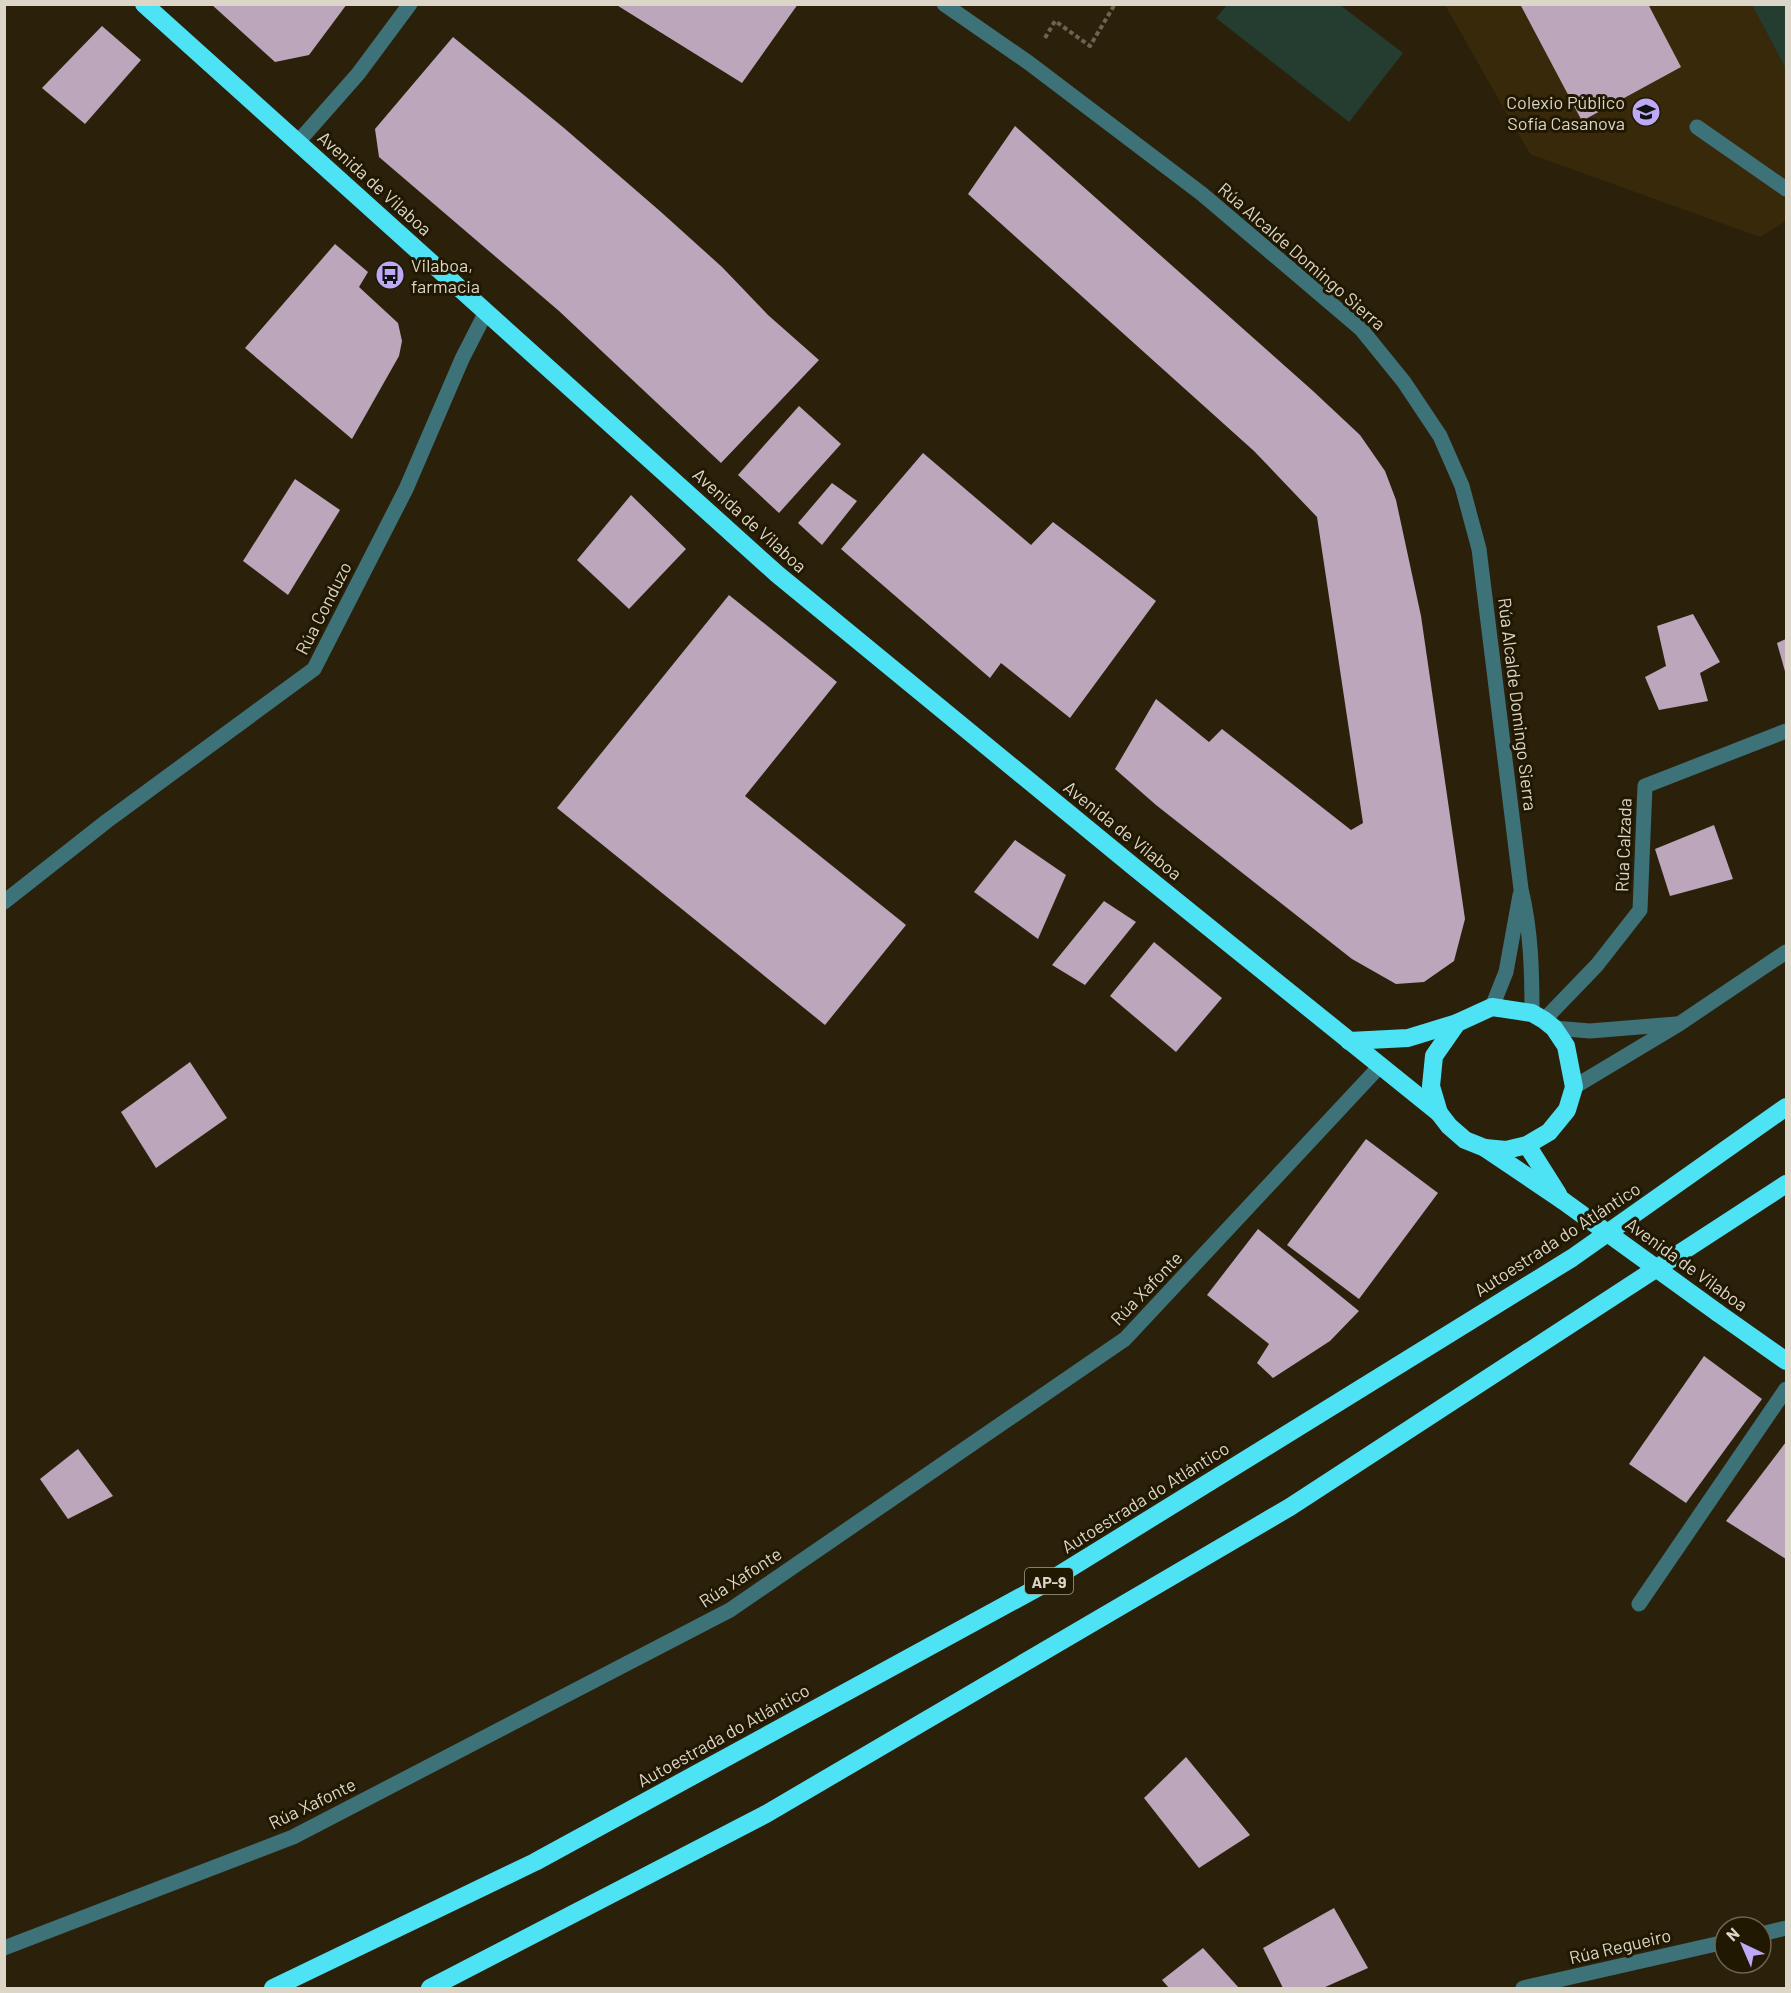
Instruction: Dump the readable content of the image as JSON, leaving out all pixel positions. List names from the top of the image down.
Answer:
{
  "streets": {
    "highway": ["Avenida de Vilaboa", "Autoestrada do Atlántico", "AP-9"],
    "street": [
      "Rúa Alcalde Domingo Sierra",
      "Rúa Conduzo",
      "Rúa Calzada",
      "Rúa Xafonte",
      "Rúa Regueiro"
    ]
  },
  "crossings": [
    ["Avenida de Vilaboa", "Rúa Alcalde Domingo Sierra"],
    ["Avenida de Vilaboa", "Rúa Conduzo"],
    ["Avenida de Vilaboa", "Rúa Calzada"],
    ["Avenida de Vilaboa", "Rúa Xafonte"],
    ["Rúa Alcalde Domingo Sierra", "Rúa Calzada"]
  ],
  "places": {
    "school or university": ["Colexio Público Sofía Casanova"],
    "bus stop": ["Vilaboa, farmacia"]
  },
  "north": "top left"
}
